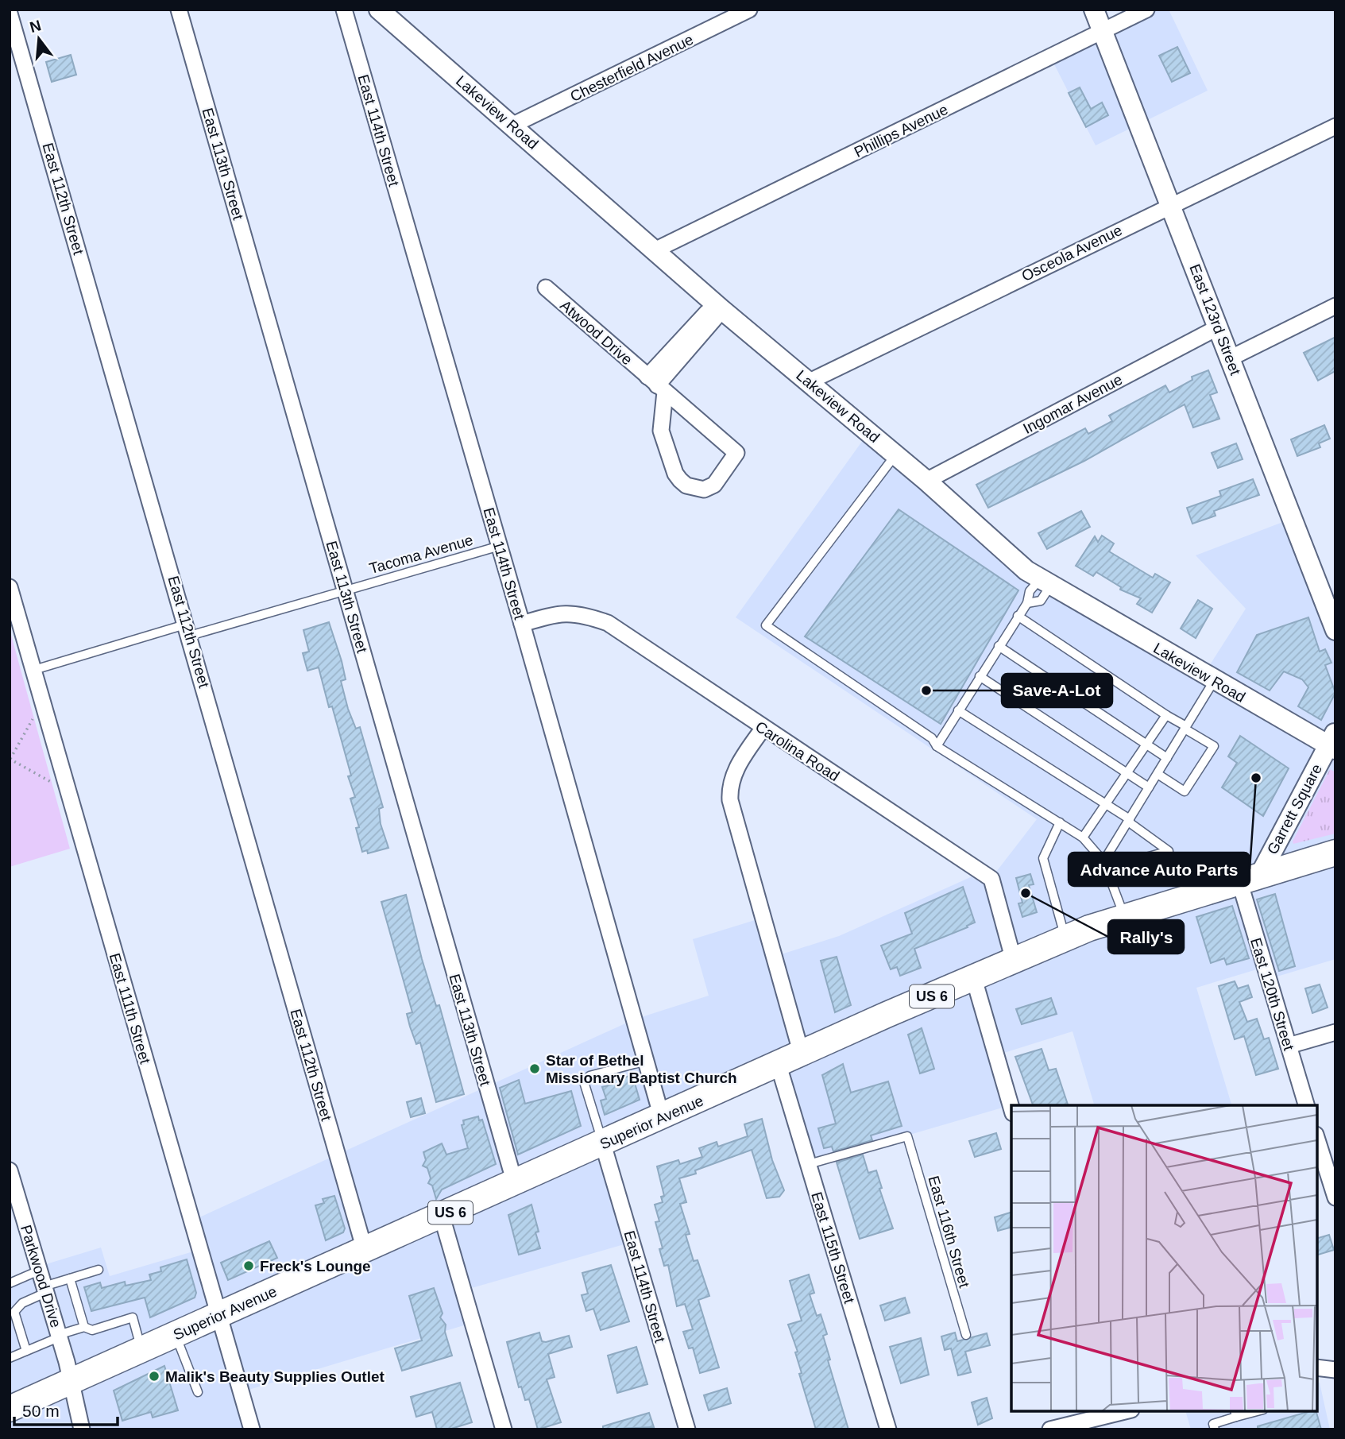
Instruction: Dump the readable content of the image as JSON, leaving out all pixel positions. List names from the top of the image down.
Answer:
{
  "streets": {
    "main road": ["US 6", "Superior Avenue"],
    "street": [
      "Chesterfield Avenue",
      "Lakeview Road",
      "East 114th Street",
      "Phillips Avenue",
      "East 113th Street",
      "East 112th Street",
      "Osceola Avenue",
      "East 123rd Street",
      "Atwood Drive",
      "Ingomar Avenue",
      "Carolina Road",
      "Garrett Square",
      "East 120th Street",
      "East 111th Street",
      "East 115th Street",
      "Parkwood Drive"
    ],
    "lane": ["Tacoma Avenue", "East 116th Street"]
  },
  "crossings": [
    ["Chesterfield Avenue", "Lakeview Road"],
    ["Lakeview Road", "Phillips Avenue"],
    ["Lakeview Road", "Osceola Avenue"],
    ["Lakeview Road", "Atwood Drive"],
    ["Lakeview Road", "Ingomar Avenue"],
    ["Lakeview Road", "Garrett Square"],
    ["East 114th Street", "Tacoma Avenue"],
    ["East 114th Street", "Carolina Road"],
    ["East 114th Street", "Superior Avenue"],
    ["Phillips Avenue", "East 123rd Street"],
    ["East 113th Street", "Tacoma Avenue"],
    ["East 113th Street", "Superior Avenue"],
    ["East 112th Street", "Tacoma Avenue"],
    ["East 112th Street", "Superior Avenue"],
    ["Osceola Avenue", "East 123rd Street"],
    ["East 123rd Street", "Ingomar Avenue"],
    ["Tacoma Avenue", "East 111th Street"],
    ["Carolina Road", "Superior Avenue"],
    ["Garrett Square", "East 120th Street"],
    ["Garrett Square", "Superior Avenue"],
    ["East 120th Street", "Superior Avenue"],
    ["East 111th Street", "Superior Avenue"],
    ["Superior Avenue", "East 115th Street"],
    ["Superior Avenue", "Parkwood Drive"],
    ["East 116th Street", "East 115th Street"]
  ],
  "places": [
    "Save-A-Lot",
    "Advance Auto Parts",
    "Rally's",
    "Star of Bethel Missionary Baptist Church",
    "Freck's Lounge",
    "Malik's Beauty Supplies Outlet"
  ],
  "scale_bar": "50 m",
  "north": "top"
}
